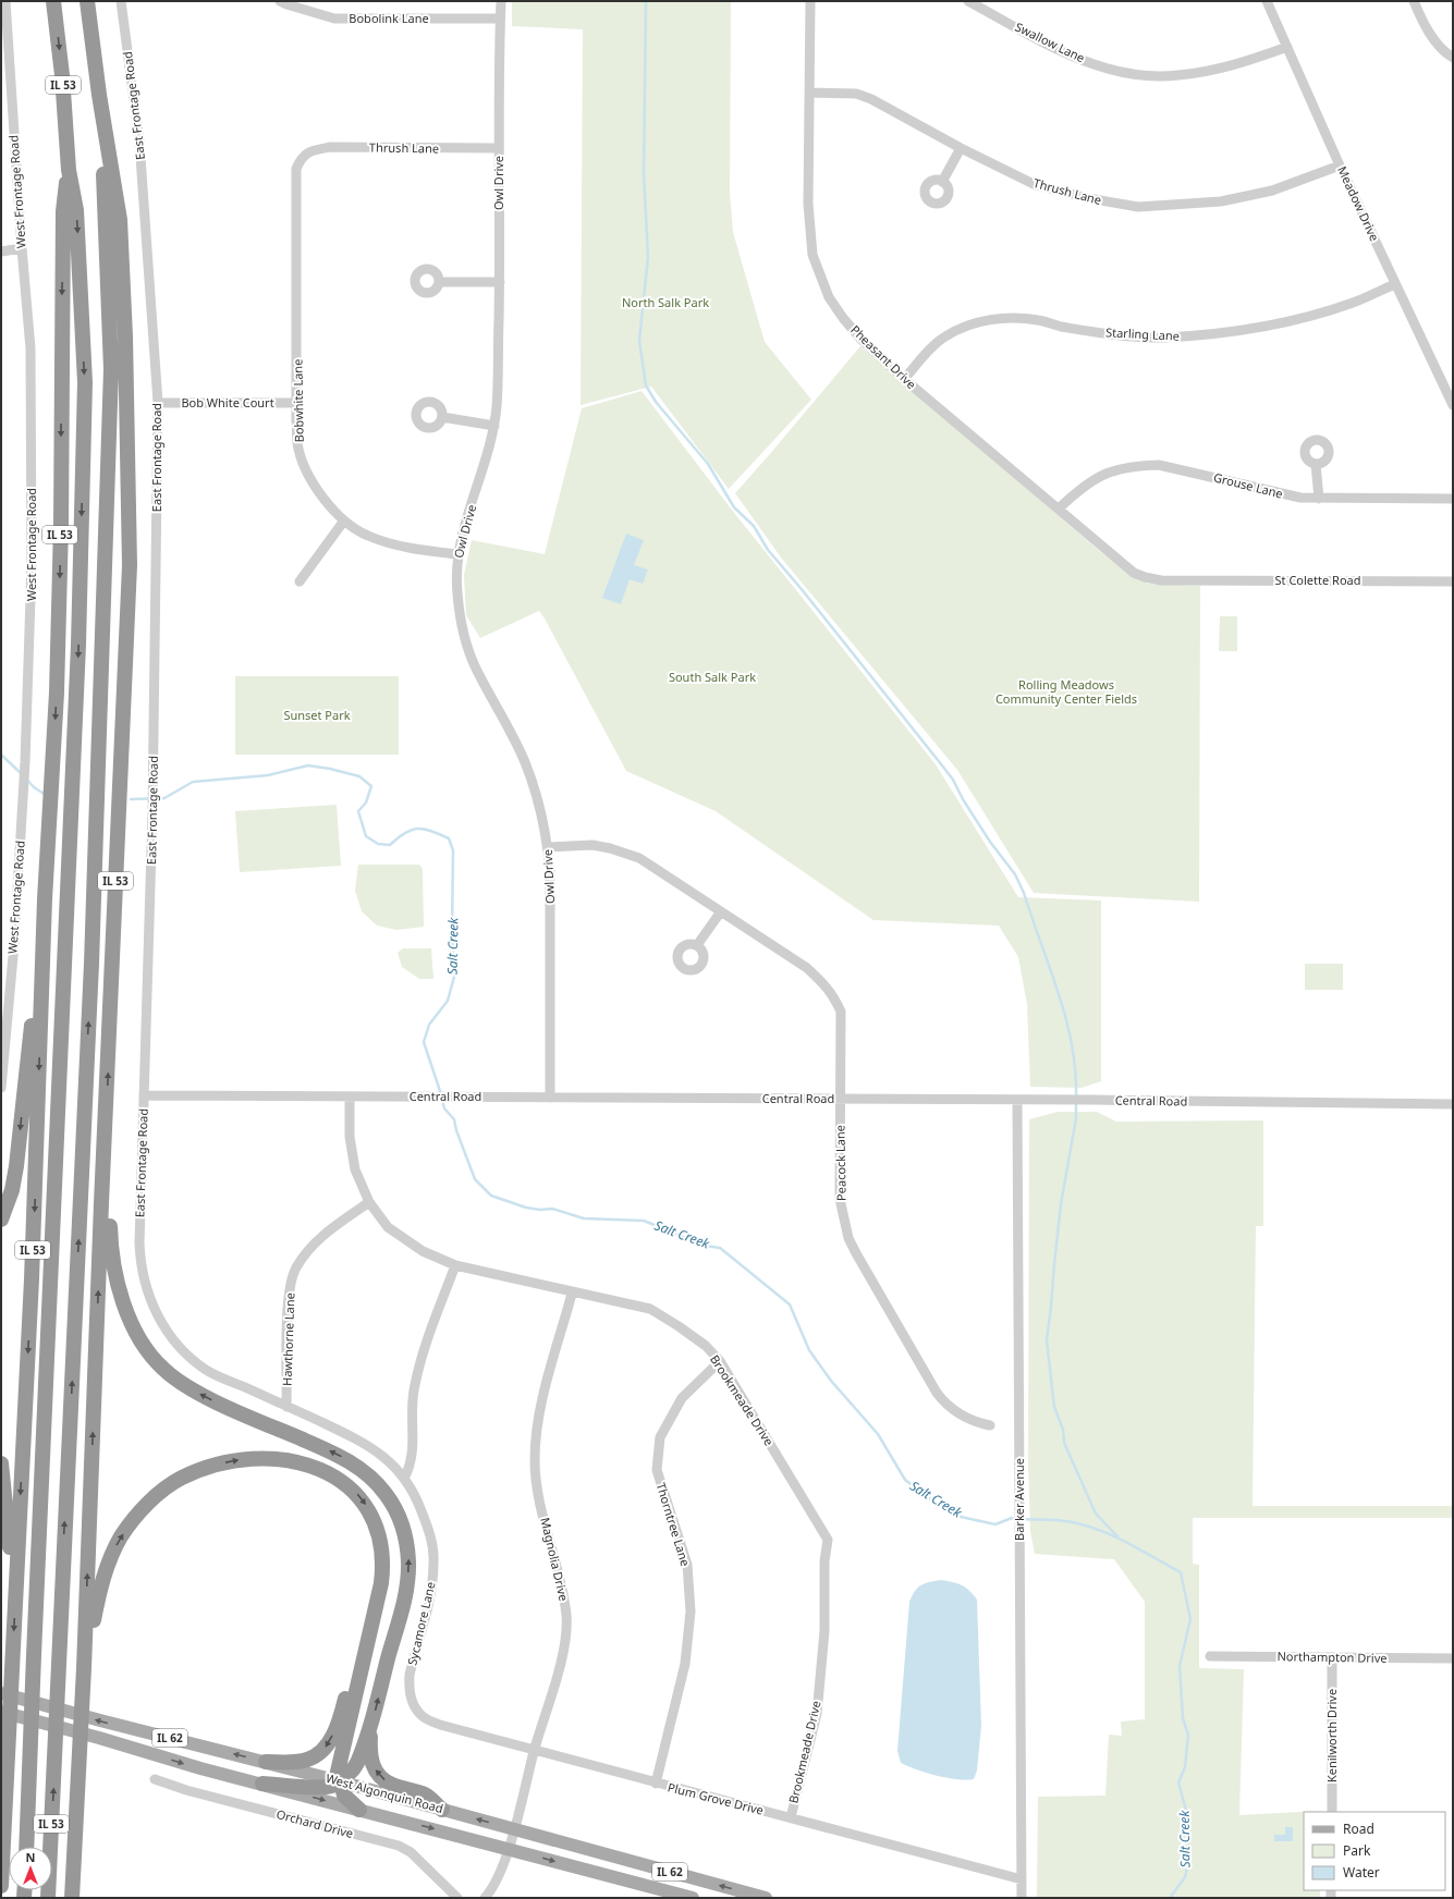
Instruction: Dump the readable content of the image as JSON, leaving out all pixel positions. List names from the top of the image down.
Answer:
{
  "streets": {
    "highway": ["IL 53"],
    "main road": ["IL 62", "West Algonquin Road"],
    "street": [
      "Bobolink Lane",
      "Swallow Lane",
      "East Frontage Road",
      "Thrush Lane",
      "Owl Drive",
      "West Frontage Road",
      "Meadow Drive",
      "Starling Lane",
      "Pheasant Drive",
      "Bobwhite Lane",
      "Bob White Court",
      "Grouse Lane",
      "St Colette Road",
      "Central Road",
      "Peacock Lane",
      "Hawthorne Lane",
      "Brookmeade Drive",
      "Barker Avenue",
      "Thorntree Lane",
      "Magnolia Drive",
      "Sycamore Lane",
      "Northampton Drive",
      "Kenilworth Drive",
      "Plum Grove Drive",
      "Orchard Drive"
    ]
  },
  "crossings": [
    ["Bobolink Lane", "Owl Drive"],
    ["Swallow Lane", "Meadow Drive"],
    ["East Frontage Road", "Bob White Court"],
    ["East Frontage Road", "Central Road"],
    ["East Frontage Road", "Hawthorne Lane"],
    ["East Frontage Road", "Sycamore Lane"],
    ["Thrush Lane", "Owl Drive"],
    ["Thrush Lane", "Meadow Drive"],
    ["Thrush Lane", "Pheasant Drive"],
    ["Thrush Lane", "Bobwhite Lane"],
    ["Owl Drive", "Bobwhite Lane"],
    ["Owl Drive", "Central Road"],
    ["Owl Drive", "Peacock Lane"],
    ["Meadow Drive", "Starling Lane"],
    ["Starling Lane", "Pheasant Drive"],
    ["Pheasant Drive", "Grouse Lane"],
    ["Pheasant Drive", "St Colette Road"],
    ["Bobwhite Lane", "Bob White Court"],
    ["Central Road", "Peacock Lane"],
    ["Central Road", "Brookmeade Drive"],
    ["Central Road", "Barker Avenue"],
    ["Hawthorne Lane", "Brookmeade Drive"],
    ["Brookmeade Drive", "Thorntree Lane"],
    ["Brookmeade Drive", "Magnolia Drive"],
    ["Brookmeade Drive", "Plum Grove Drive"],
    ["Barker Avenue", "Plum Grove Drive"],
    ["Thorntree Lane", "Plum Grove Drive"],
    ["Magnolia Drive", "West Algonquin Road"],
    ["Magnolia Drive", "Plum Grove Drive"],
    ["Sycamore Lane", "Plum Grove Drive"],
    ["Northampton Drive", "Kenilworth Drive"]
  ],
  "water": ["Salt Creek"],
  "parks": [
    "North Salk Park",
    "South Salk Park",
    "Rolling Meadows Community Center Fields",
    "Sunset Park"
  ],
  "legend": ["Road", "Park", "Water"],
  "north": "top"
}
